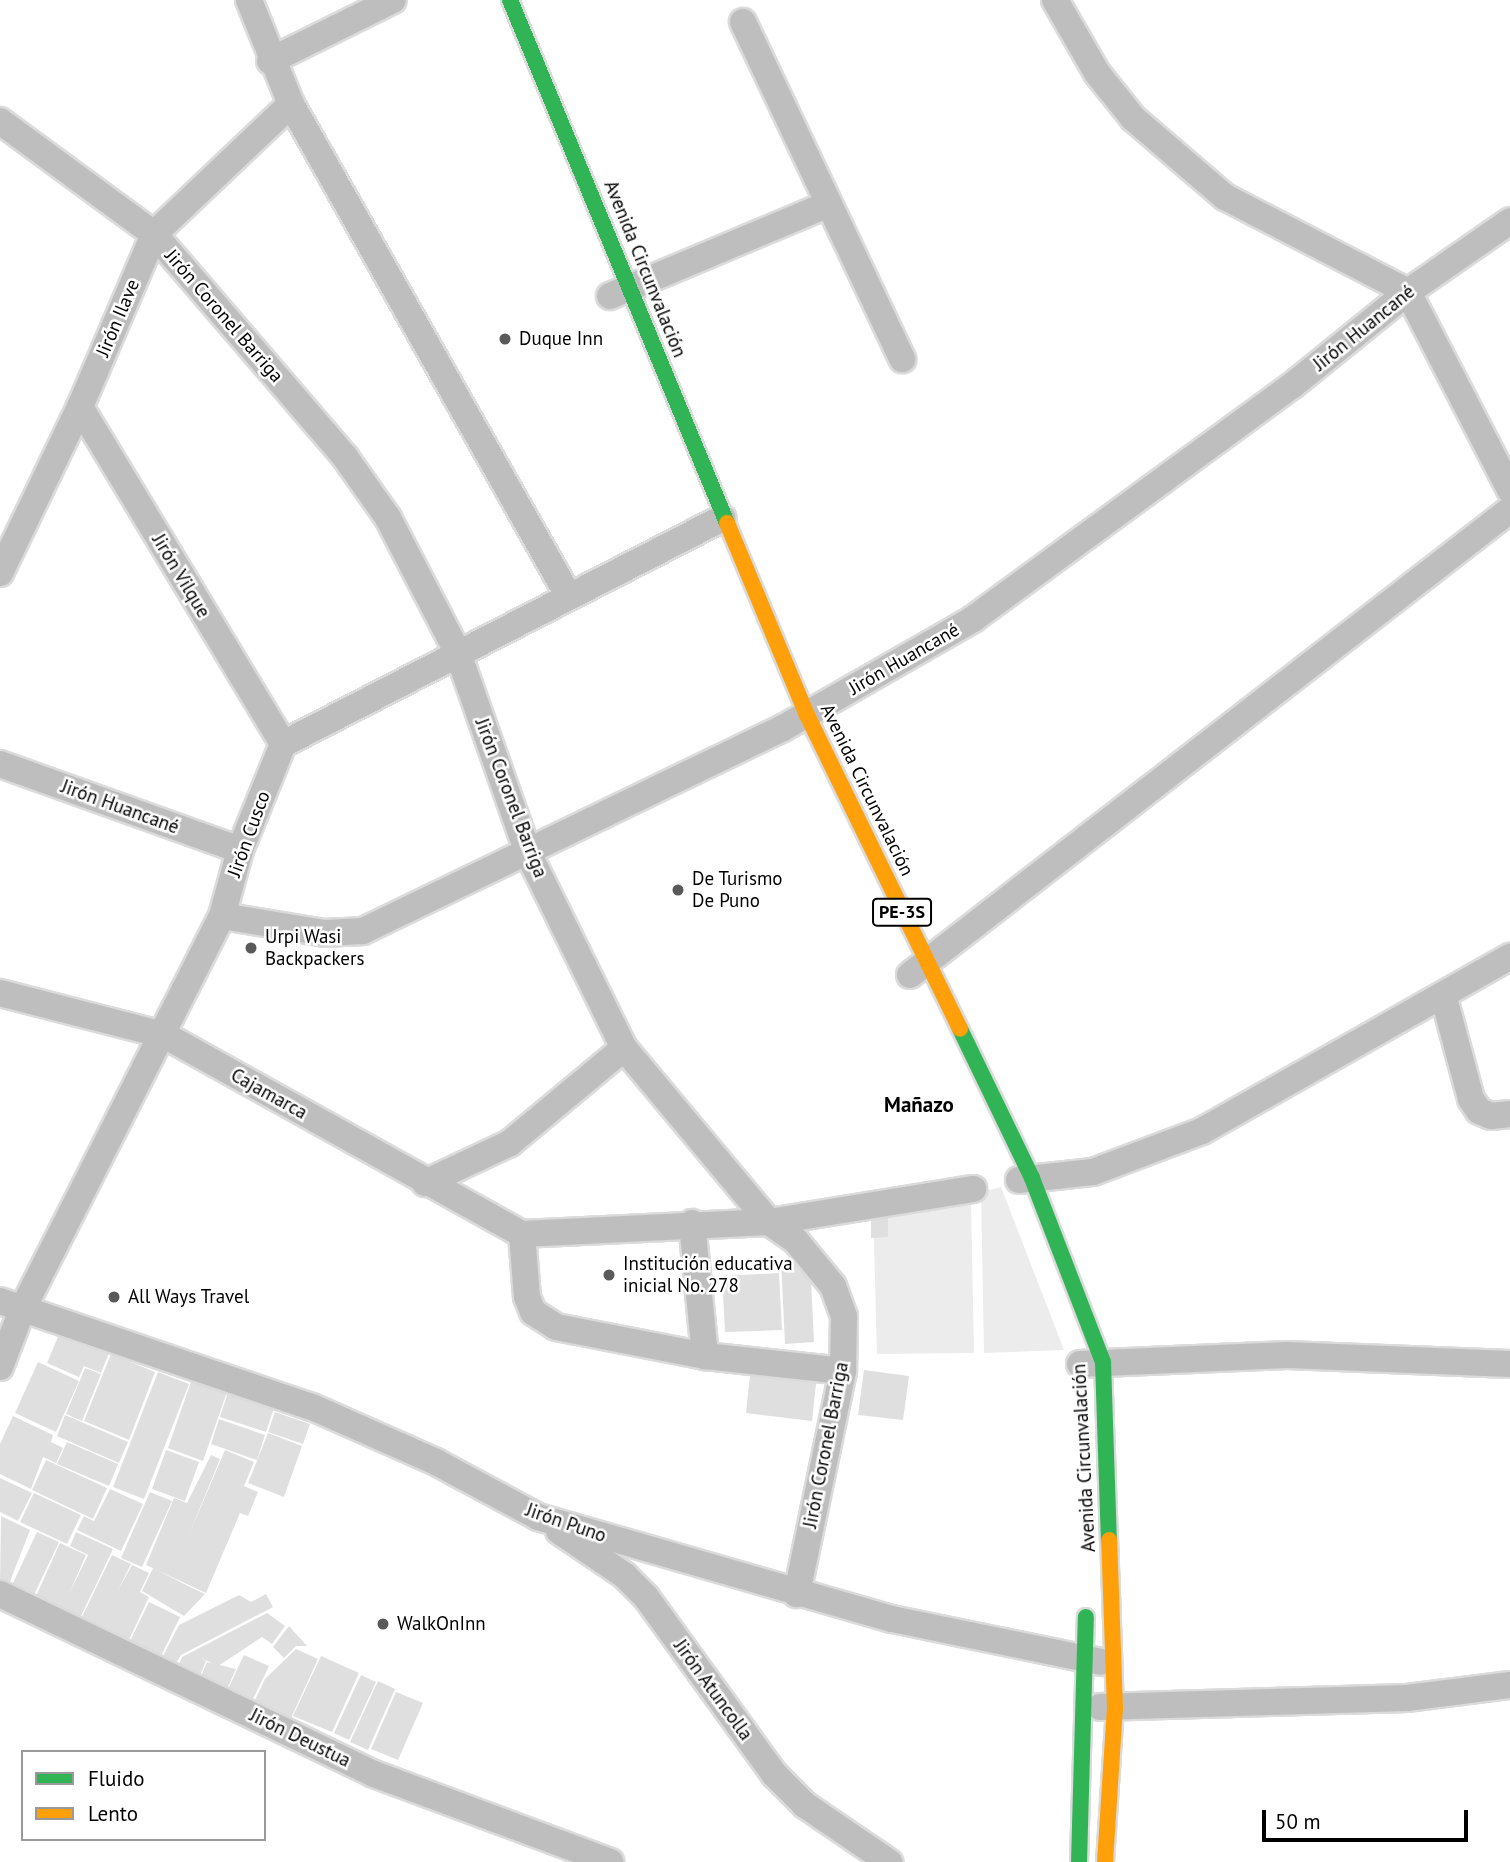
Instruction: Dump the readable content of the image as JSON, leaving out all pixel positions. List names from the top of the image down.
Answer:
{
  "streets": {
    "highway": ["Avenida Circunvalación", "PE-3S"],
    "street": [
      "Jirón Coronel Barriga",
      "Jirón Ilave",
      "Jirón Huancané",
      "Jirón Vilque",
      "Jirón Cusco",
      "Cajamarca",
      "Jirón Puno",
      "Jirón Atuncolla",
      "Jirón Deustua"
    ]
  },
  "crossings": [
    ["Avenida Circunvalación", "Jirón Huancané"],
    ["Avenida Circunvalación", "Jirón Puno"],
    ["Jirón Coronel Barriga", "Jirón Ilave"],
    ["Jirón Coronel Barriga", "Jirón Huancané"],
    ["Jirón Coronel Barriga", "Jirón Puno"],
    ["Jirón Ilave", "Jirón Vilque"],
    ["Jirón Huancané", "Jirón Cusco"],
    ["Jirón Vilque", "Jirón Cusco"],
    ["Jirón Cusco", "Cajamarca"],
    ["Jirón Cusco", "Jirón Puno"],
    ["Jirón Puno", "Jirón Atuncolla"]
  ],
  "districts": ["Mañazo"],
  "places": [
    "Duque Inn",
    "De Turismo De Puno",
    "Urpi Wasi Backpackers",
    "Institución educativa inicial No. 278",
    "All Ways Travel",
    "WalkOnInn"
  ],
  "legend": ["Fluido", "Lento"],
  "scale_bar": "50 m"
}
